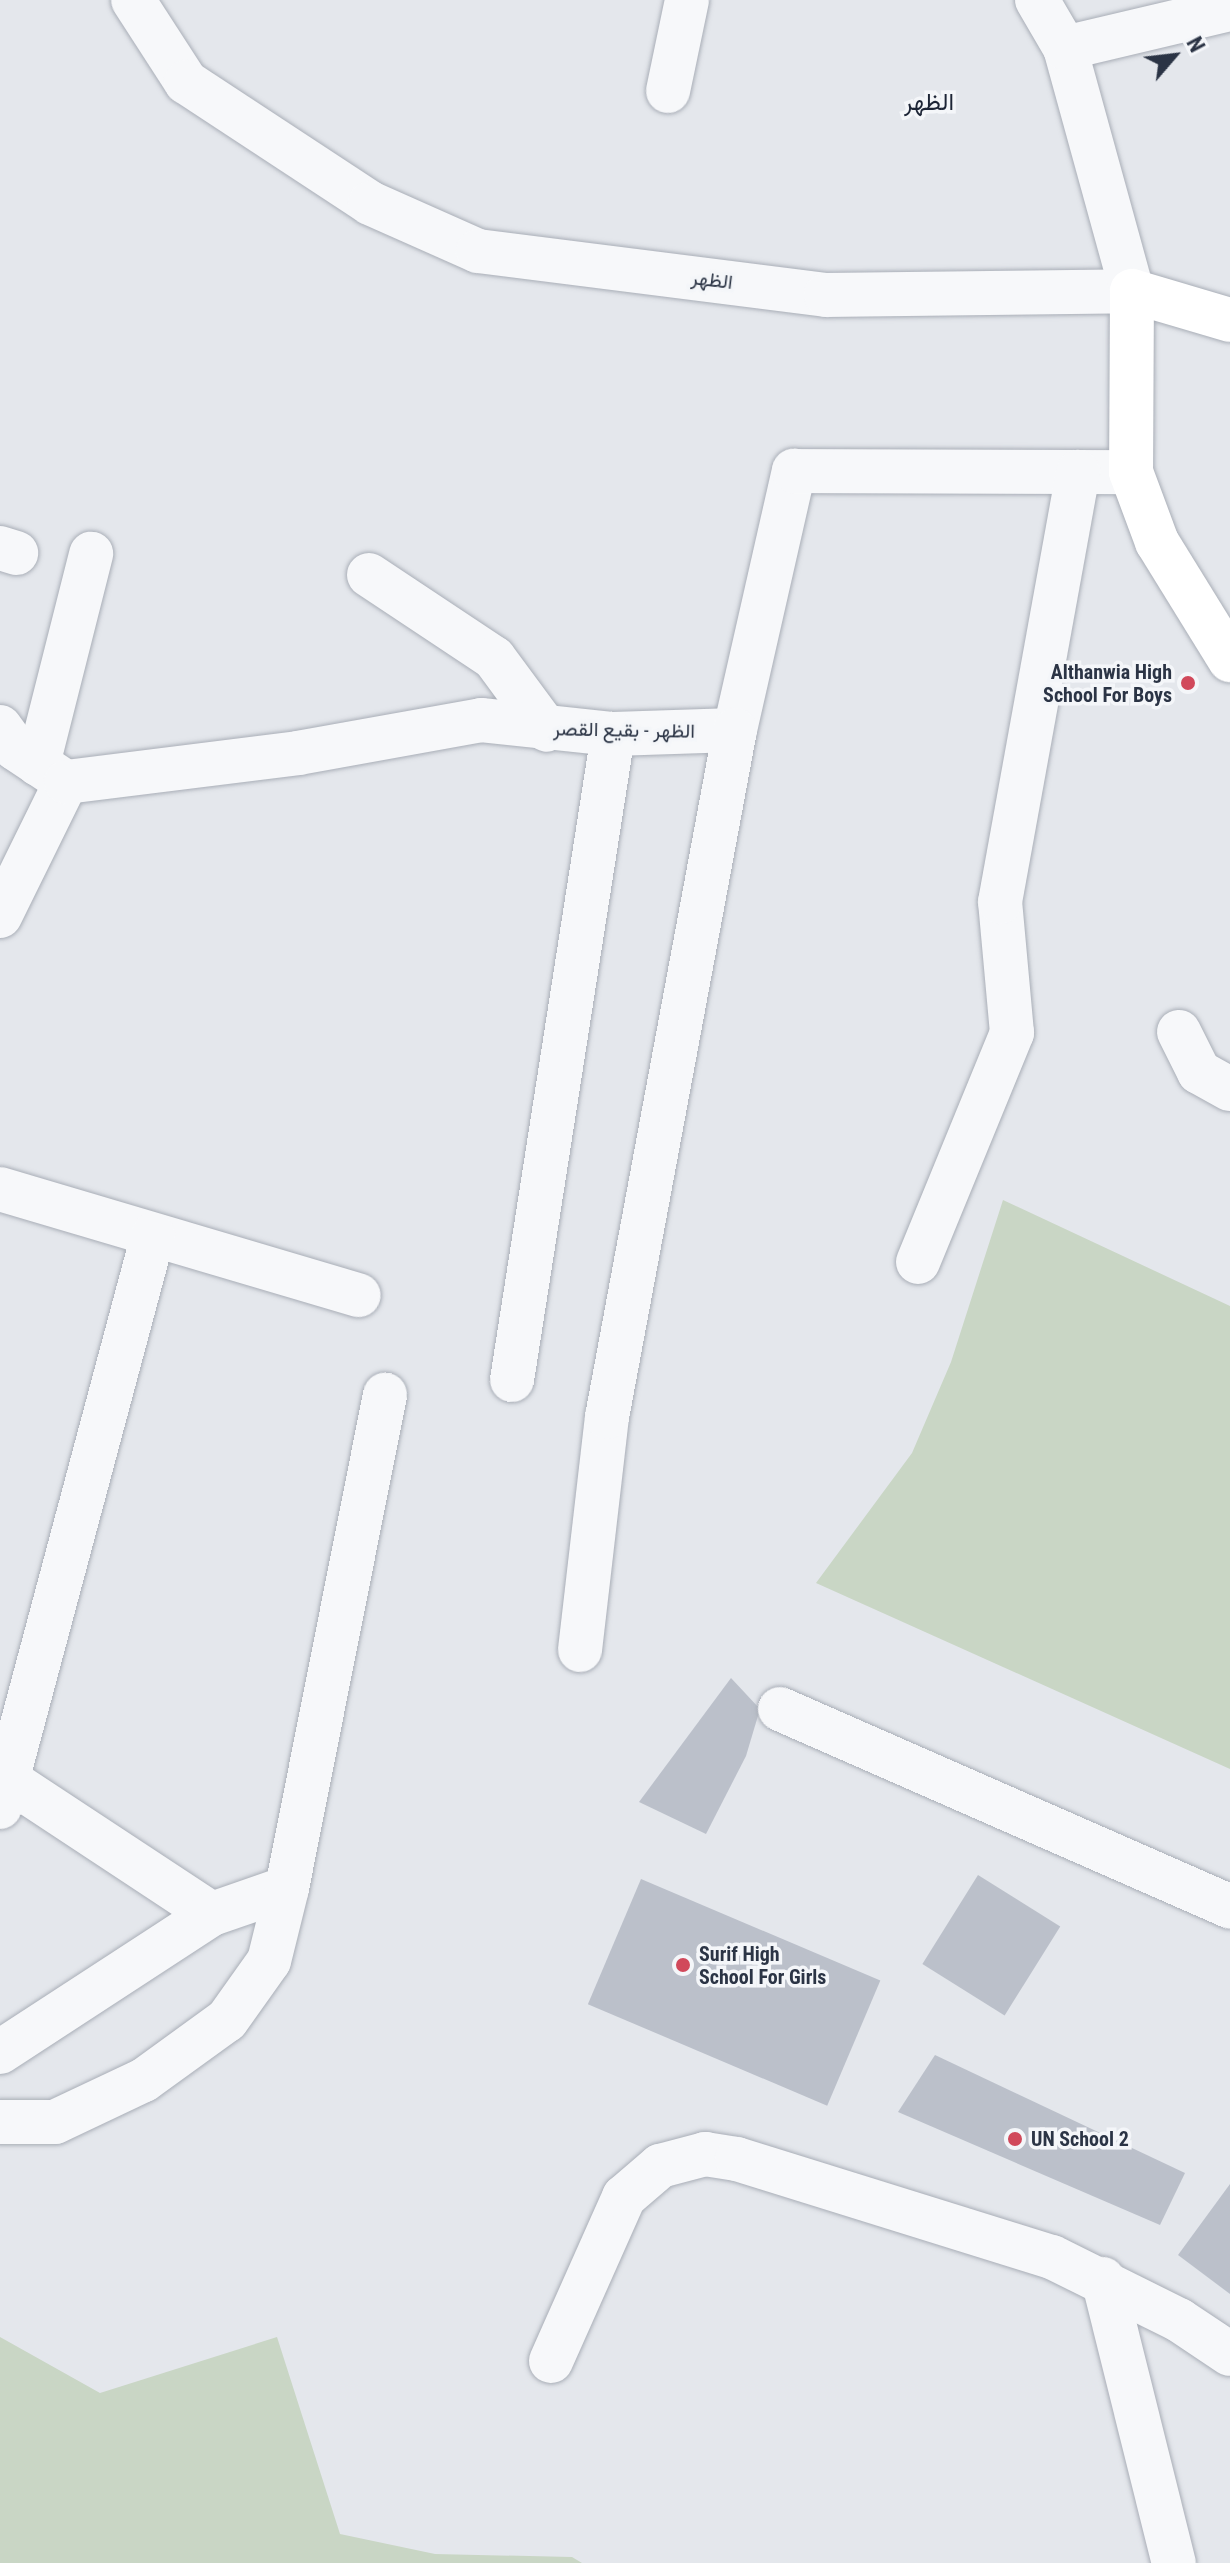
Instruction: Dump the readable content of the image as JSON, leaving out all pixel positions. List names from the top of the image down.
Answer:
{
  "streets": {
    "street": ["الظهر", "الظهر - بقيع القصر"]
  },
  "districts": ["الظهر"],
  "places": ["Althanwia High School For Boys", "Surif High School For Girls", "UN School 2"],
  "north": "top right"
}
